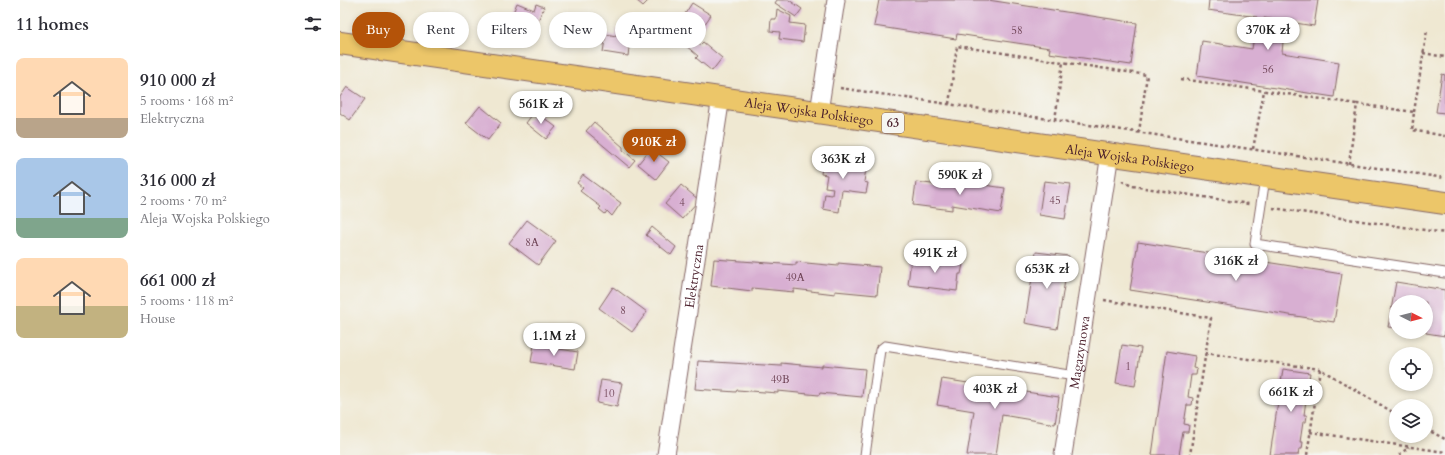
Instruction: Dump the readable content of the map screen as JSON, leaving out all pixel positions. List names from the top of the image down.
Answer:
{
  "streets": {
    "main road": ["Aleja Wojska Polskiego", "63"],
    "street": ["Elektryczna", "Magazynowa"]
  },
  "crossings": [
    ["Aleja Wojska Polskiego", "Elektryczna"],
    ["Aleja Wojska Polskiego", "Magazynowa"]
  ],
  "house_numbers": [
    "58",
    "56",
    "45",
    "4",
    "8A",
    "49A",
    "8",
    "1",
    "49B",
    "10"
  ],
  "north": "right",
  "page": {
    "heading": "11 homes",
    "chip": [
      "Buy",
      "Rent",
      "Filters",
      "New",
      "Apartment"
    ],
    "price": [
      "370K zł",
      "561K zł",
      "910K zł",
      "363K zł",
      "590K zł",
      "491K zł",
      "316K zł",
      "653K zł",
      "1.1M zł",
      "403K zł",
      "661K zł"
    ],
    "list": [
      {
        "name": "910 000 zł",
        "note": "5 rooms · 168 m² · Elektryczna"
      },
      {
        "name": "316 000 zł",
        "note": "2 rooms · 70 m² · Aleja Wojska Polskiego"
      },
      {
        "name": "661 000 zł",
        "note": "5 rooms · 118 m² · House"
      }
    ]
  }
}
